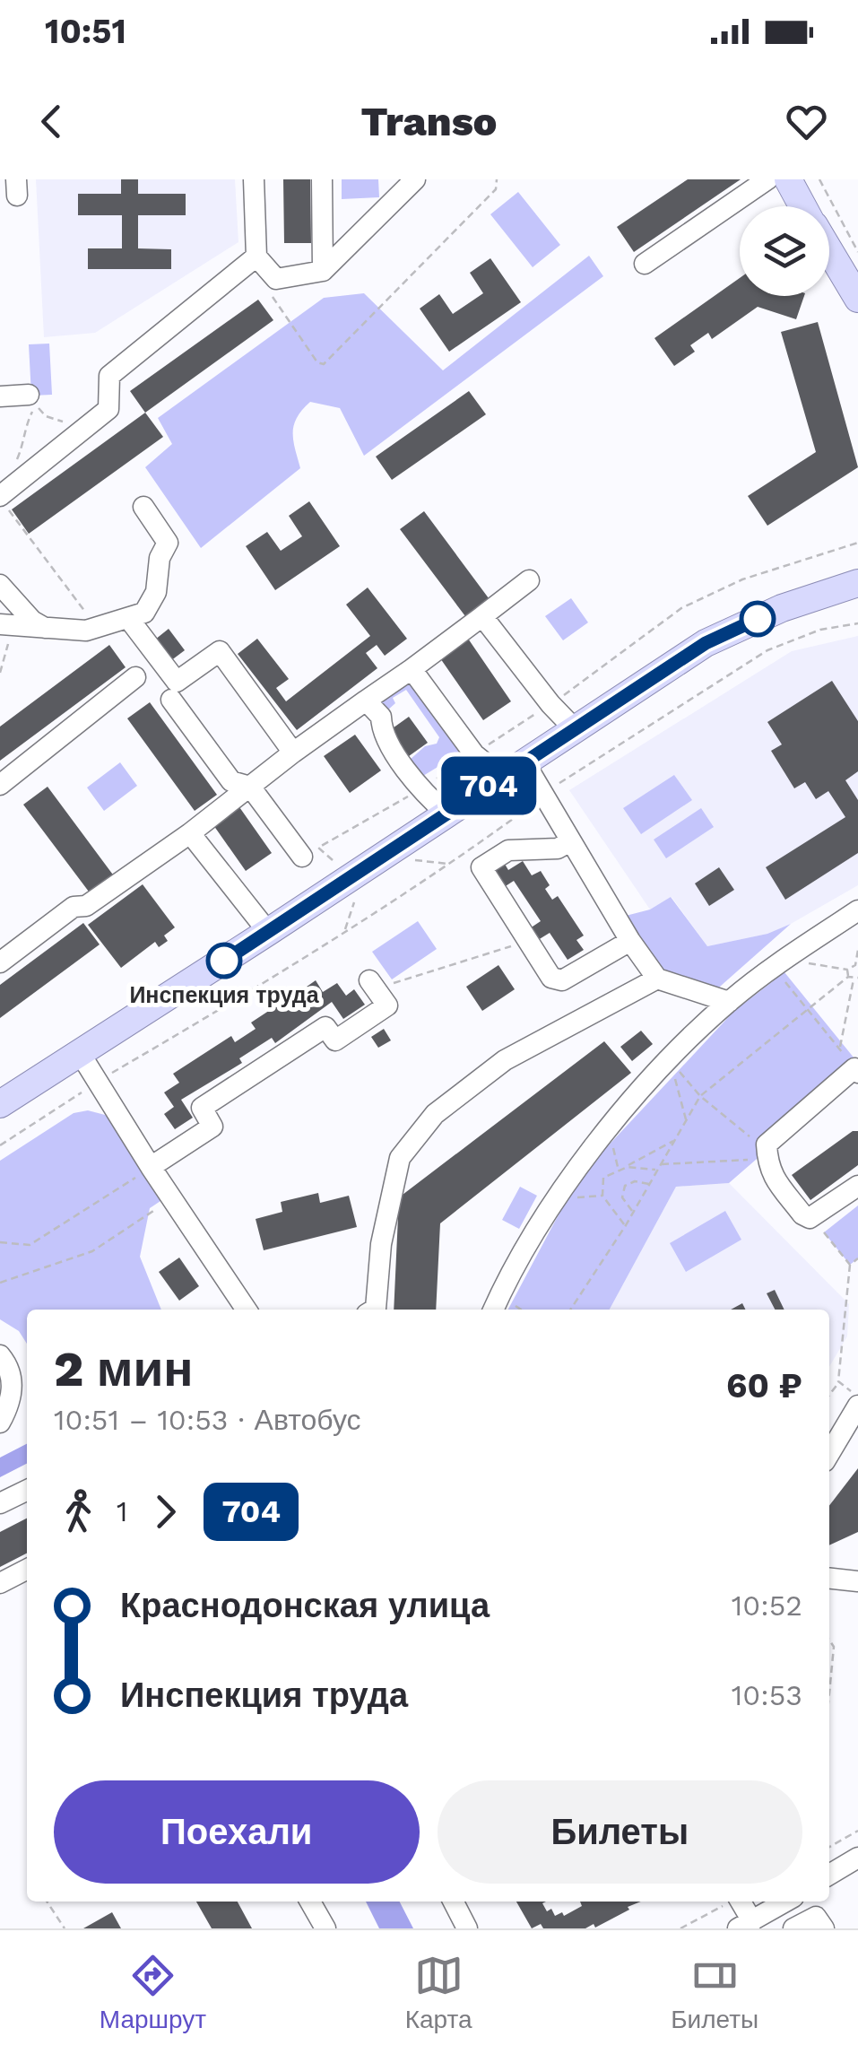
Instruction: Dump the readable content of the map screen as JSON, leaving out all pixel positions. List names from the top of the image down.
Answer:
{
  "places": ["Инспекция труда"],
  "lines": ["bus line 704"],
  "page": {
    "status": "10:51",
    "header": "Transo",
    "on_map": "704",
    "heading": ["2 мин", "10:51 – 10:53 · Автобус", "60 ₽"],
    "legs": ["1", "704"],
    "list": [
      {
        "name": "Краснодонская улица",
        "value": "10:52"
      },
      {
        "name": "Инспекция труда",
        "value": "10:53"
      }
    ],
    "buttons": ["Поехали", "Билеты"],
    "tabs": ["Маршрут", "Карта", "Билеты"]
  }
}
